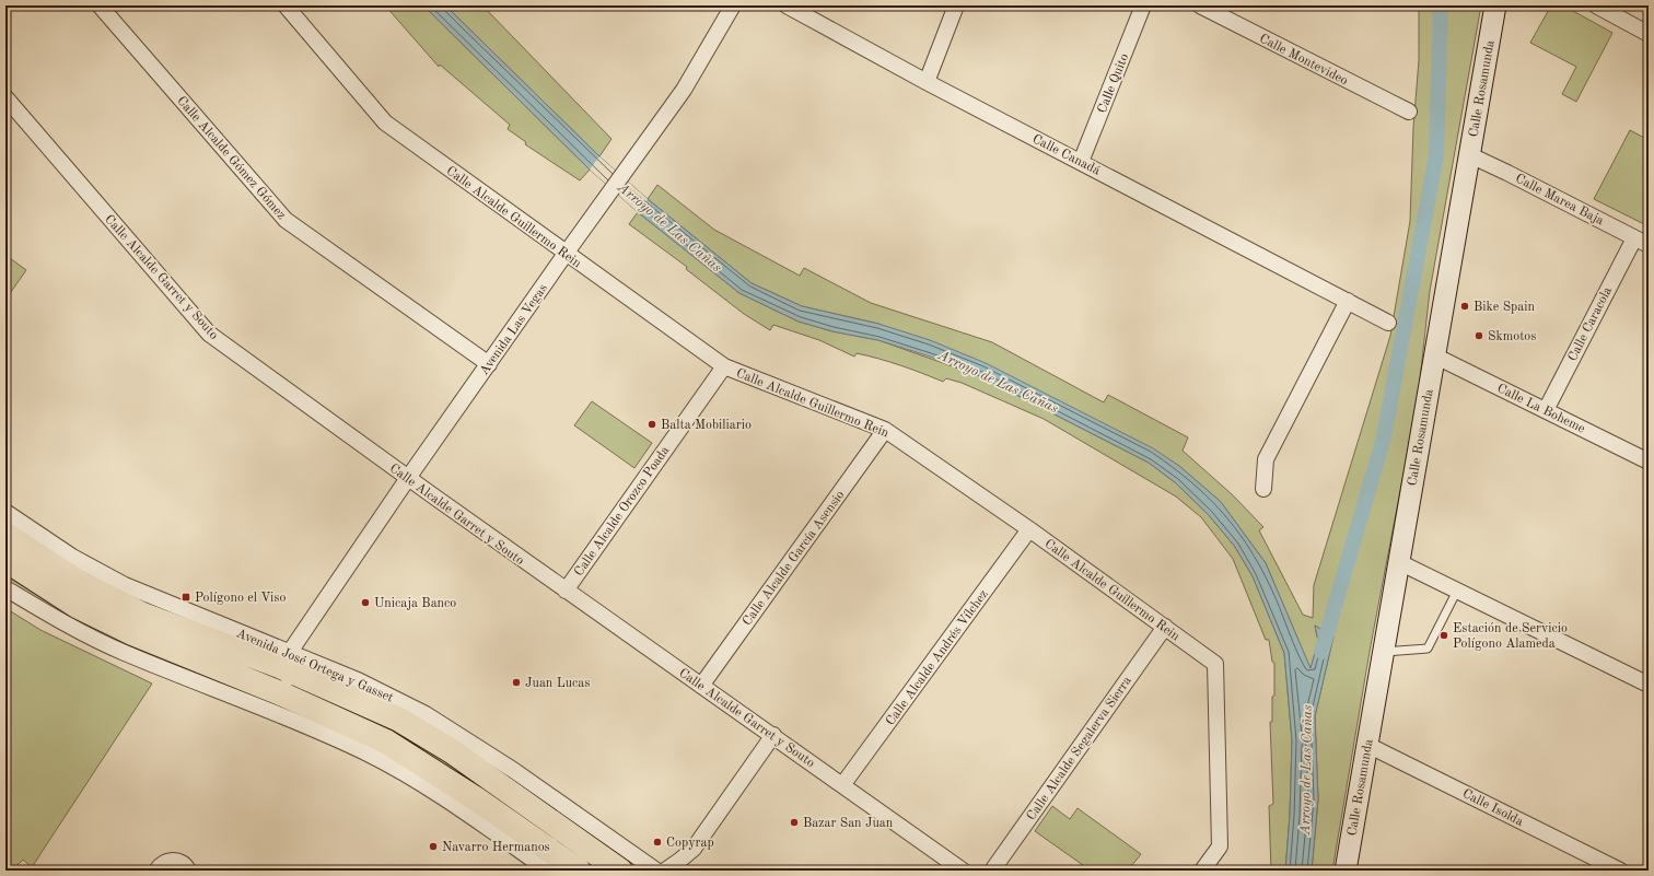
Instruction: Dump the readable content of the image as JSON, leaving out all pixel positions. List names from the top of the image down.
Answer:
{
  "streets": {
    "main road": ["Calle Rosamunda", "Avenida José Ortega y Gasset"],
    "street": [
      "Calle Montevideo",
      "Calle Quito",
      "Calle Canadá",
      "Calle Alcalde Gómez Gómez",
      "Calle Marea Baja",
      "Calle Alcalde Guillermo Rein",
      "Calle Alcalde Garret y Souto",
      "Calle Caracola",
      "Avenida Las Vegas",
      "Calle La Boheme",
      "Calle Alcalde Orozco Poada",
      "Calle Alcalde García Asensio",
      "Calle Alcalde Andrés Vílchez",
      "Calle Alcalde Segalerva Sierra",
      "Calle Isolda"
    ]
  },
  "crossings": [
    ["Calle Quito", "Calle Canadá"],
    ["Calle Rosamunda", "Calle Marea Baja"],
    ["Calle Rosamunda", "Calle La Boheme"],
    ["Calle Rosamunda", "Calle Isolda"],
    ["Calle Alcalde Gómez Gómez", "Avenida Las Vegas"],
    ["Calle Marea Baja", "Calle Caracola"],
    ["Calle Alcalde Guillermo Rein", "Avenida Las Vegas"],
    ["Calle Alcalde Guillermo Rein", "Calle Alcalde Orozco Poada"],
    ["Calle Alcalde Guillermo Rein", "Calle Alcalde García Asensio"],
    ["Calle Alcalde Guillermo Rein", "Calle Alcalde Andrés Vílchez"],
    ["Calle Alcalde Guillermo Rein", "Calle Alcalde Segalerva Sierra"],
    ["Calle Alcalde Garret y Souto", "Avenida Las Vegas"],
    ["Calle Alcalde Garret y Souto", "Calle Alcalde Orozco Poada"],
    ["Calle Alcalde Garret y Souto", "Calle Alcalde García Asensio"],
    ["Calle Alcalde Garret y Souto", "Calle Alcalde Andrés Vílchez"],
    ["Calle Caracola", "Calle La Boheme"],
    ["Avenida Las Vegas", "Avenida José Ortega y Gasset"]
  ],
  "water": ["Arroyo de Las Cañas"],
  "places": {
    "other": [
      "Bike Spain",
      "Skmotos",
      "Balta Mobiliario",
      "Unicaja Banco",
      "Estación de Servicio Polígono Alameda",
      "Juan Lucas",
      "Bazar San Juan",
      "Copyrap",
      "Navarro Hermanos"
    ],
    "transit": ["Polígono el Viso"]
  }
}
